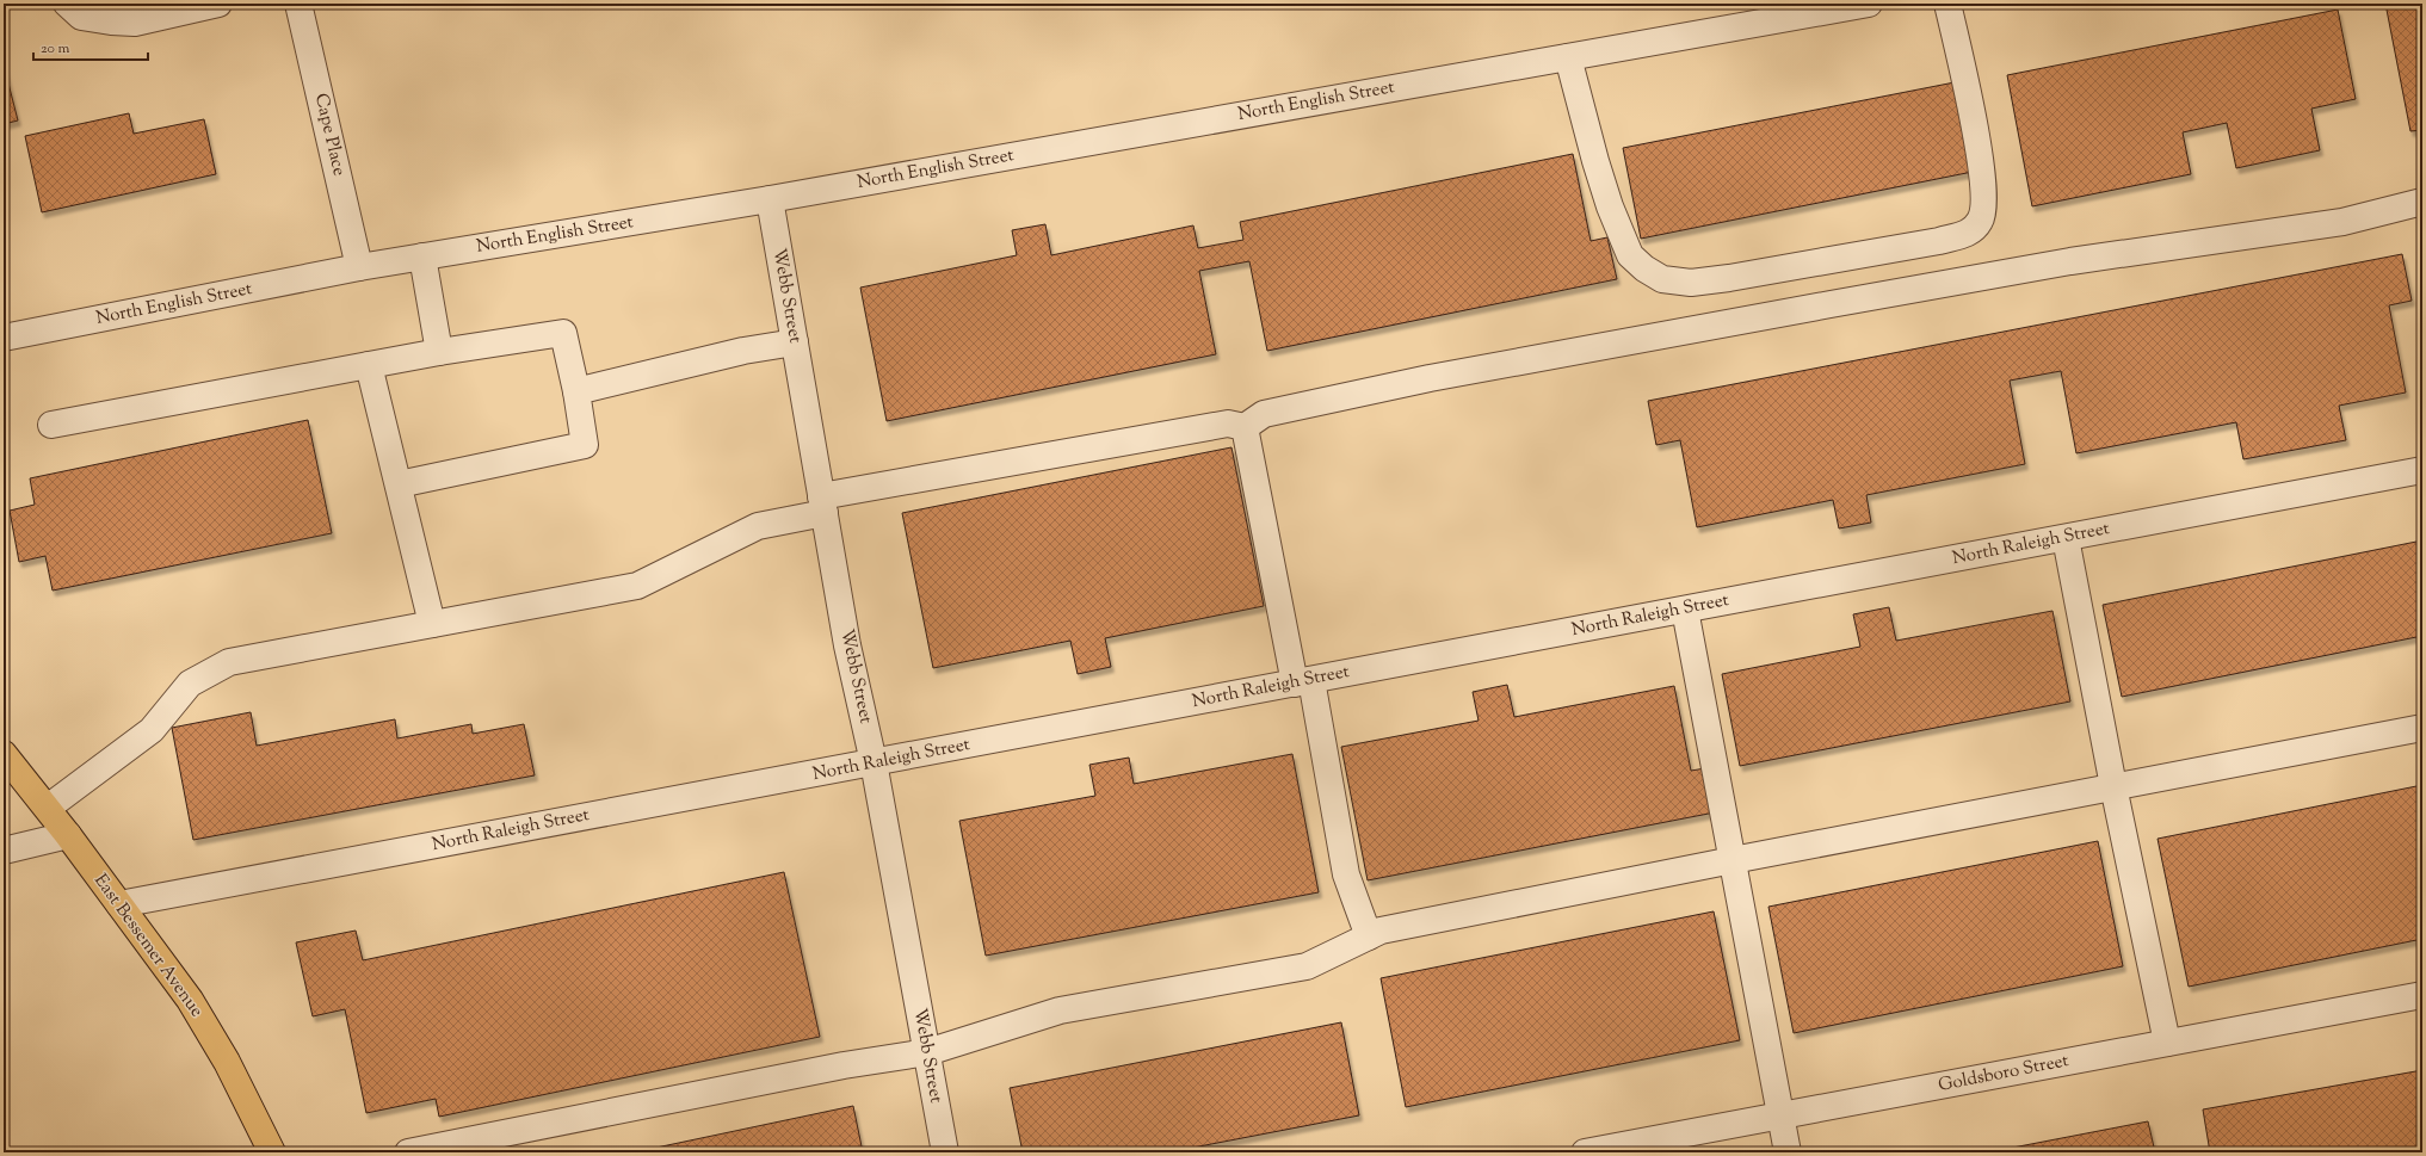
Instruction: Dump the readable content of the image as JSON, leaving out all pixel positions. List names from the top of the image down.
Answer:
{
  "streets": {
    "main road": ["East Bessemer Avenue"],
    "street": [
      "North English Street",
      "Cape Place",
      "Webb Street",
      "North Raleigh Street",
      "Goldsboro Street"
    ]
  },
  "crossings": [
    ["North English Street", "Cape Place"],
    ["North English Street", "Webb Street"],
    ["Webb Street", "North Raleigh Street"],
    ["North Raleigh Street", "East Bessemer Avenue"]
  ],
  "scale_bar": "20 m"
}
